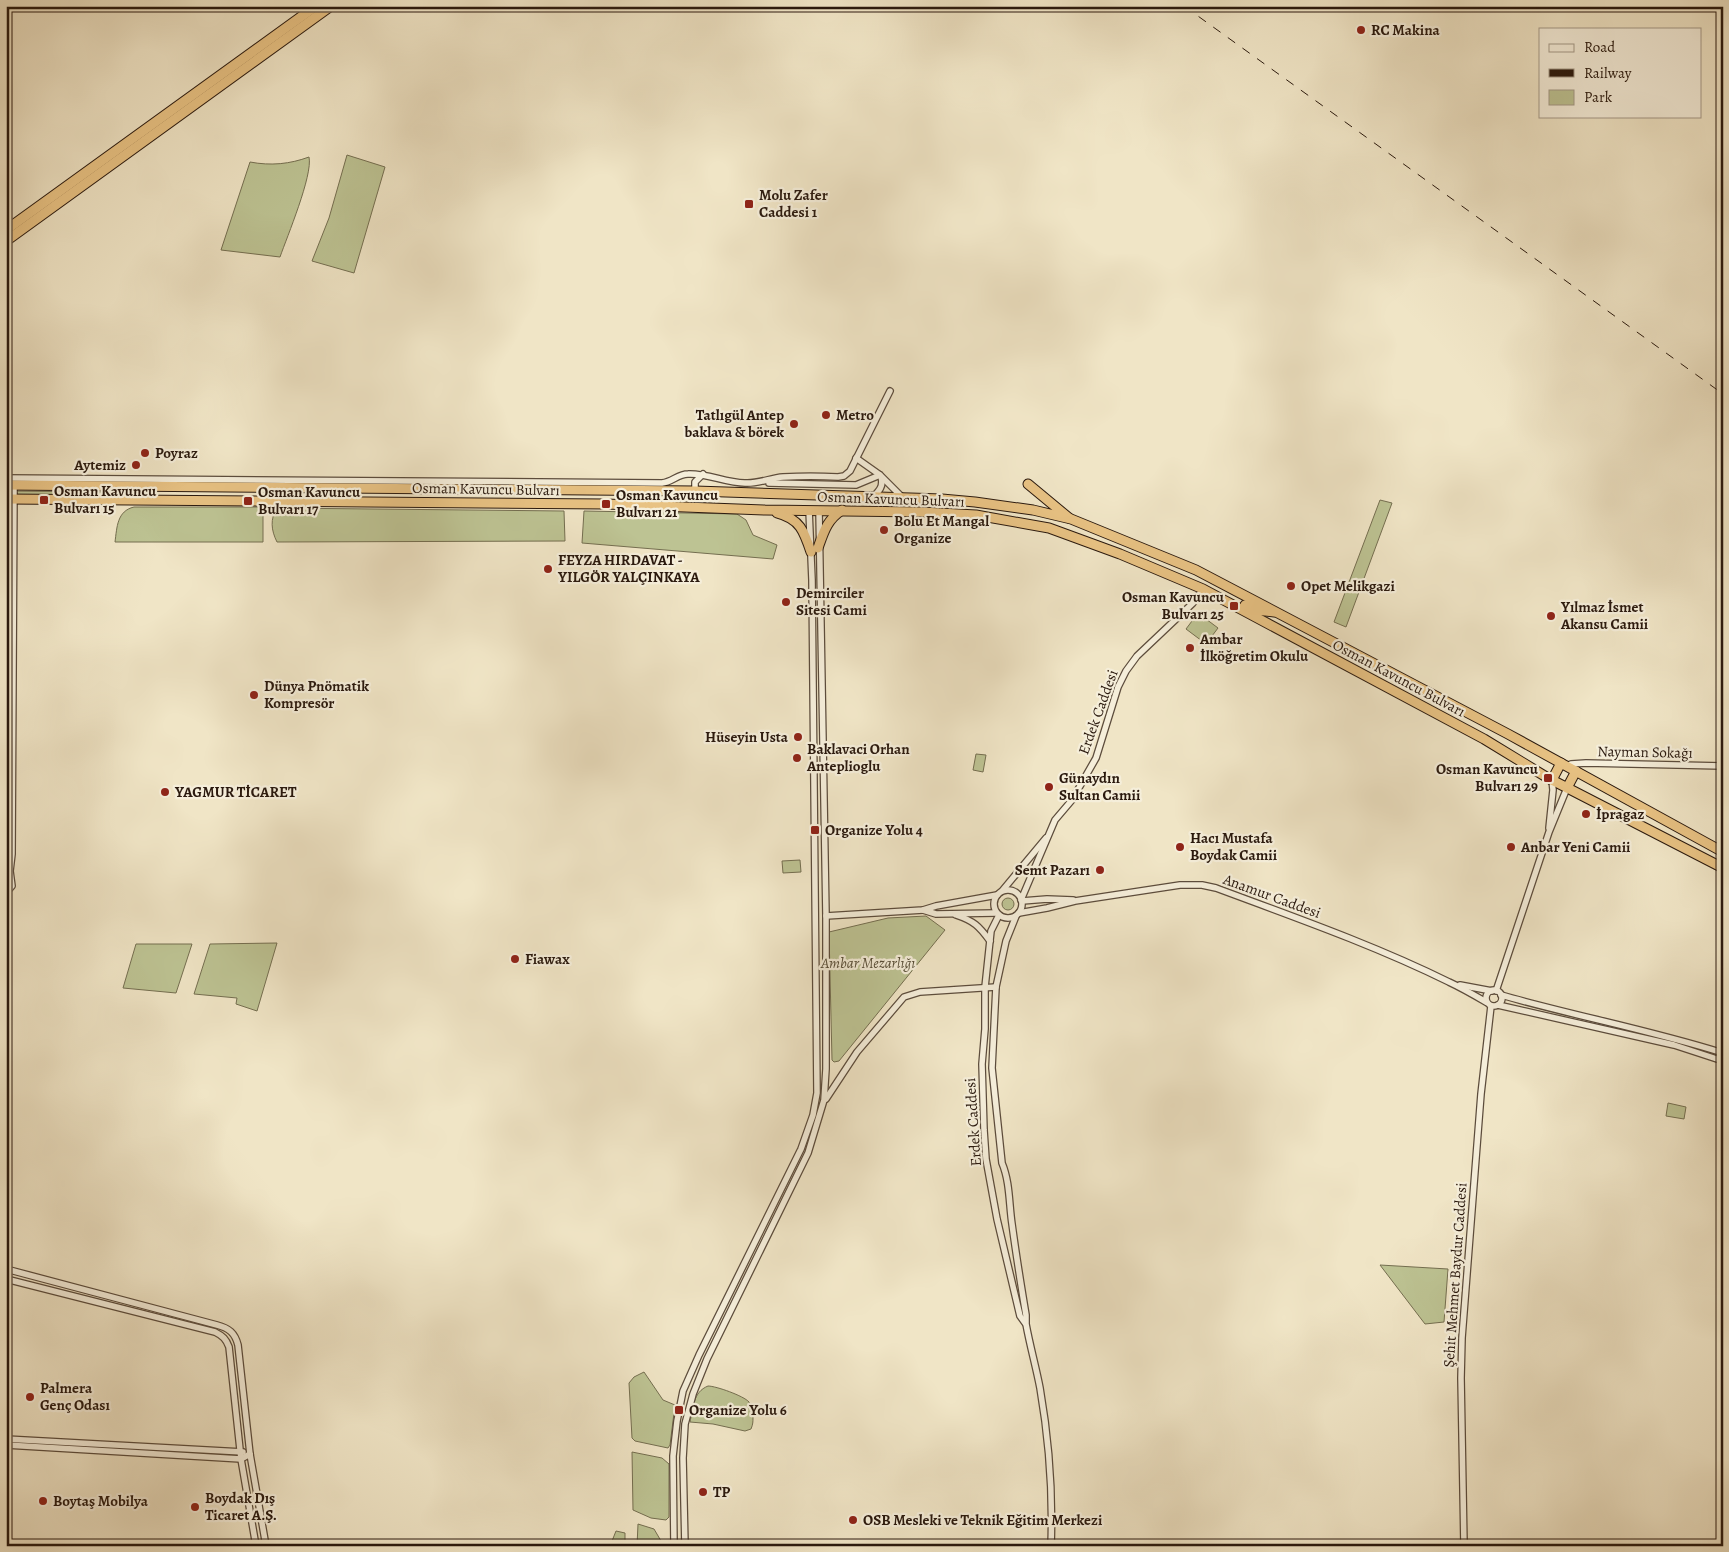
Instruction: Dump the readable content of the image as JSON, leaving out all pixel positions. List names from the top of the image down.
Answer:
{
  "streets": {
    "highway": ["Osman Kavuncu Bulvarı"],
    "street": [
      "Erdek Caddesi",
      "Nayman Sokağı",
      "Anamur Caddesi",
      "Şehit Mehmet Baydur Caddesi"
    ]
  },
  "crossings": [
    ["Osman Kavuncu Bulvarı", "Erdek Caddesi"],
    ["Osman Kavuncu Bulvarı", "Nayman Sokağı"]
  ],
  "parks": ["Ambar Mezarlığı"],
  "places": {
    "other": [
      "RC Makina",
      "Metro",
      "Tatlıgül Antep baklava & börek",
      "Poyraz",
      "Aytemiz",
      "Bolu Et Mangal Organize",
      "FEYZA HIRDAVAT - YILGÖR YALÇINKAYA",
      "Opet Melikgazi",
      "Demirciler Sitesi Cami",
      "Yılmaz İsmet Akansu Camii",
      "Ambar İlköğretim Okulu",
      "Dünya Pnömatik Kompresör",
      "Hüseyin Usta",
      "Baklavaci Orhan Anteplioglu",
      "Günaydın Sultan Camii",
      "YAGMUR TİCARET",
      "İpragaz",
      "Hacı Mustafa Boydak Camii",
      "Anbar Yeni Camii",
      "Semt Pazarı",
      "Fiawax",
      "Palmera Genç Odası",
      "TP",
      "Boytaş Mobilya",
      "Boydak Dış Ticaret A.Ş.",
      "OSB Mesleki ve Teknik Eğitim Merkezi"
    ],
    "transit": [
      "Molu Zafer Caddesi 1",
      "Osman Kavuncu Bulvarı 15",
      "Osman Kavuncu Bulvarı 17",
      "Osman Kavuncu Bulvarı 21",
      "Osman Kavuncu Bulvarı 25",
      "Osman Kavuncu Bulvarı 29",
      "Organize Yolu 4",
      "Organize Yolu 6"
    ]
  },
  "legend": ["Road", "Railway", "Park"]
}
